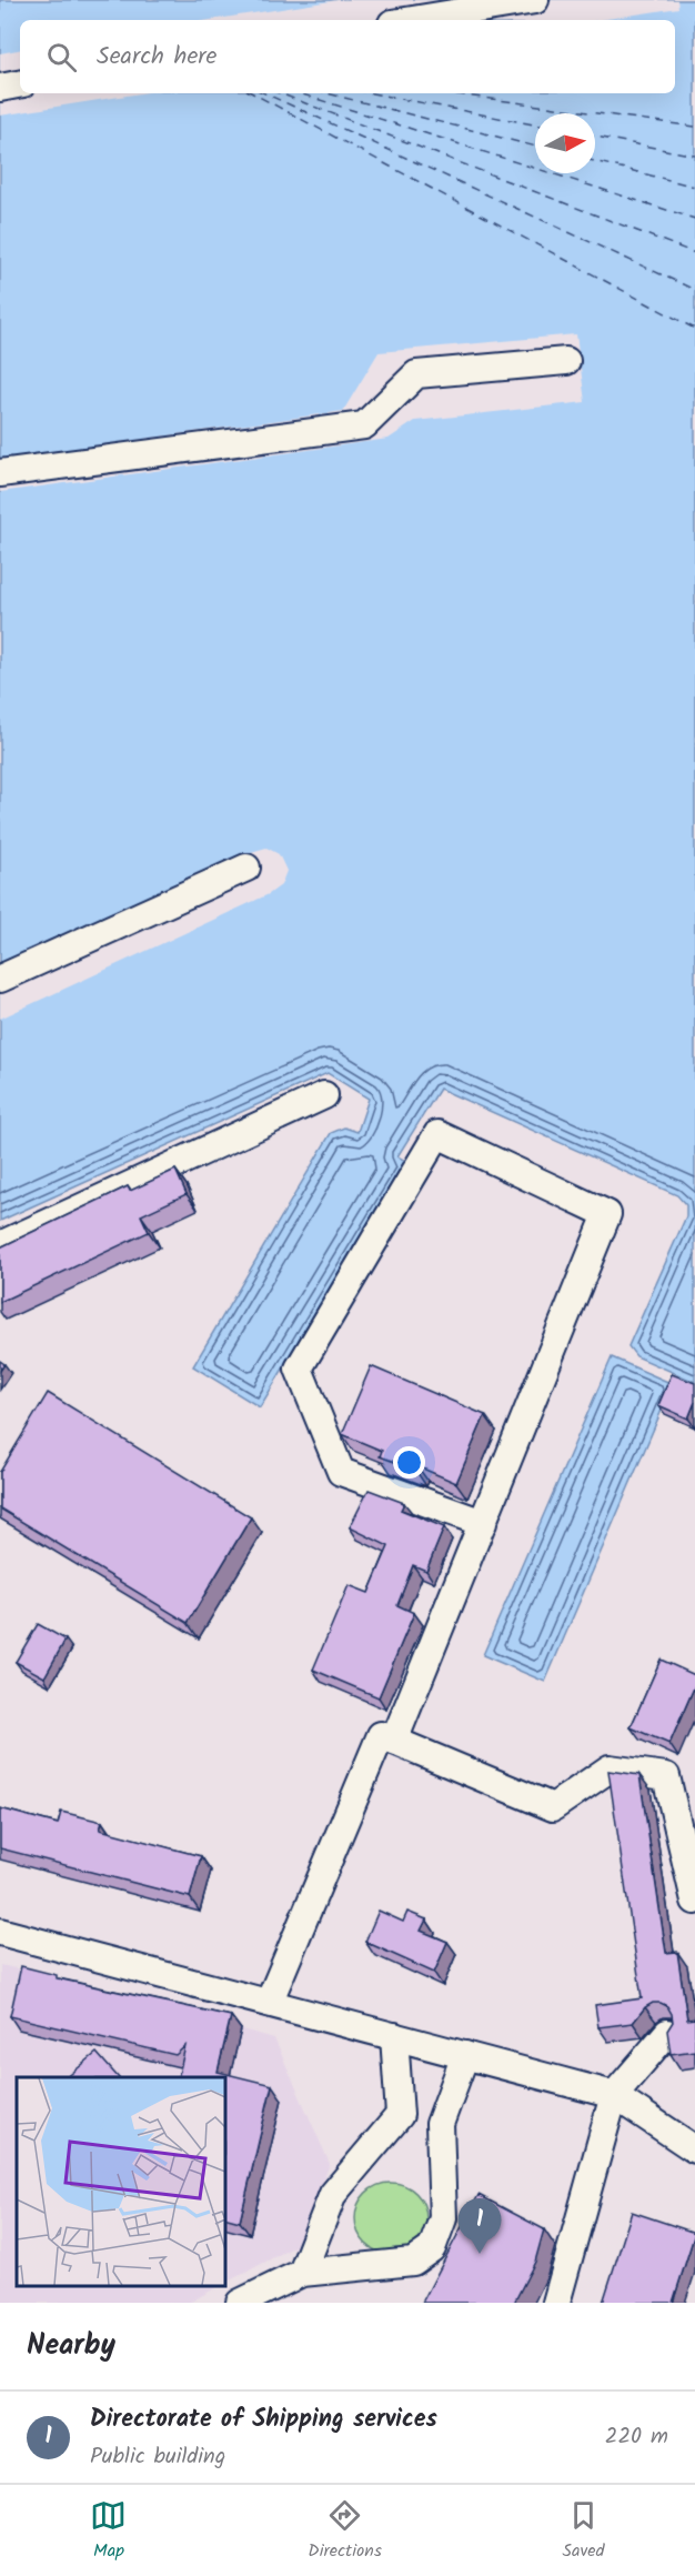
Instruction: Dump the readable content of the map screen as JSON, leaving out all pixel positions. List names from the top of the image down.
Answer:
{
  "north": "right",
  "page": {
    "search": "Search here",
    "pins": "1",
    "heading": "Nearby",
    "list": [
      {
        "mark": "1",
        "name": "Directorate of Shipping services",
        "note": "Public building",
        "value": "220 m"
      }
    ],
    "nav": ["Map", "Directions", "Saved"]
  }
}
